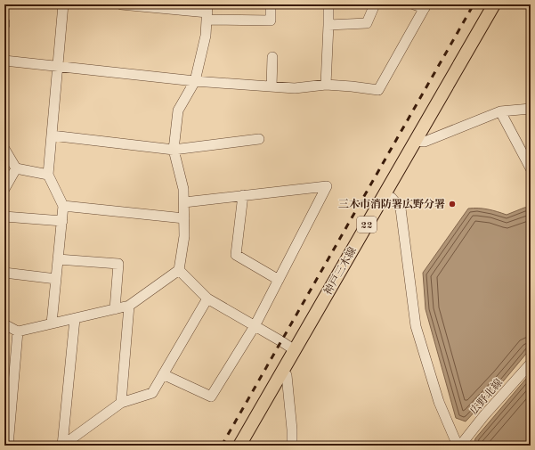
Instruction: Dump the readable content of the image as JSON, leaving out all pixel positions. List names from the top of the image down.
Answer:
{
  "streets": {
    "main road": ["22", "神戸三木線"],
    "street": ["広野北線"]
  },
  "places": ["三木市消防署広野分署"]
}
